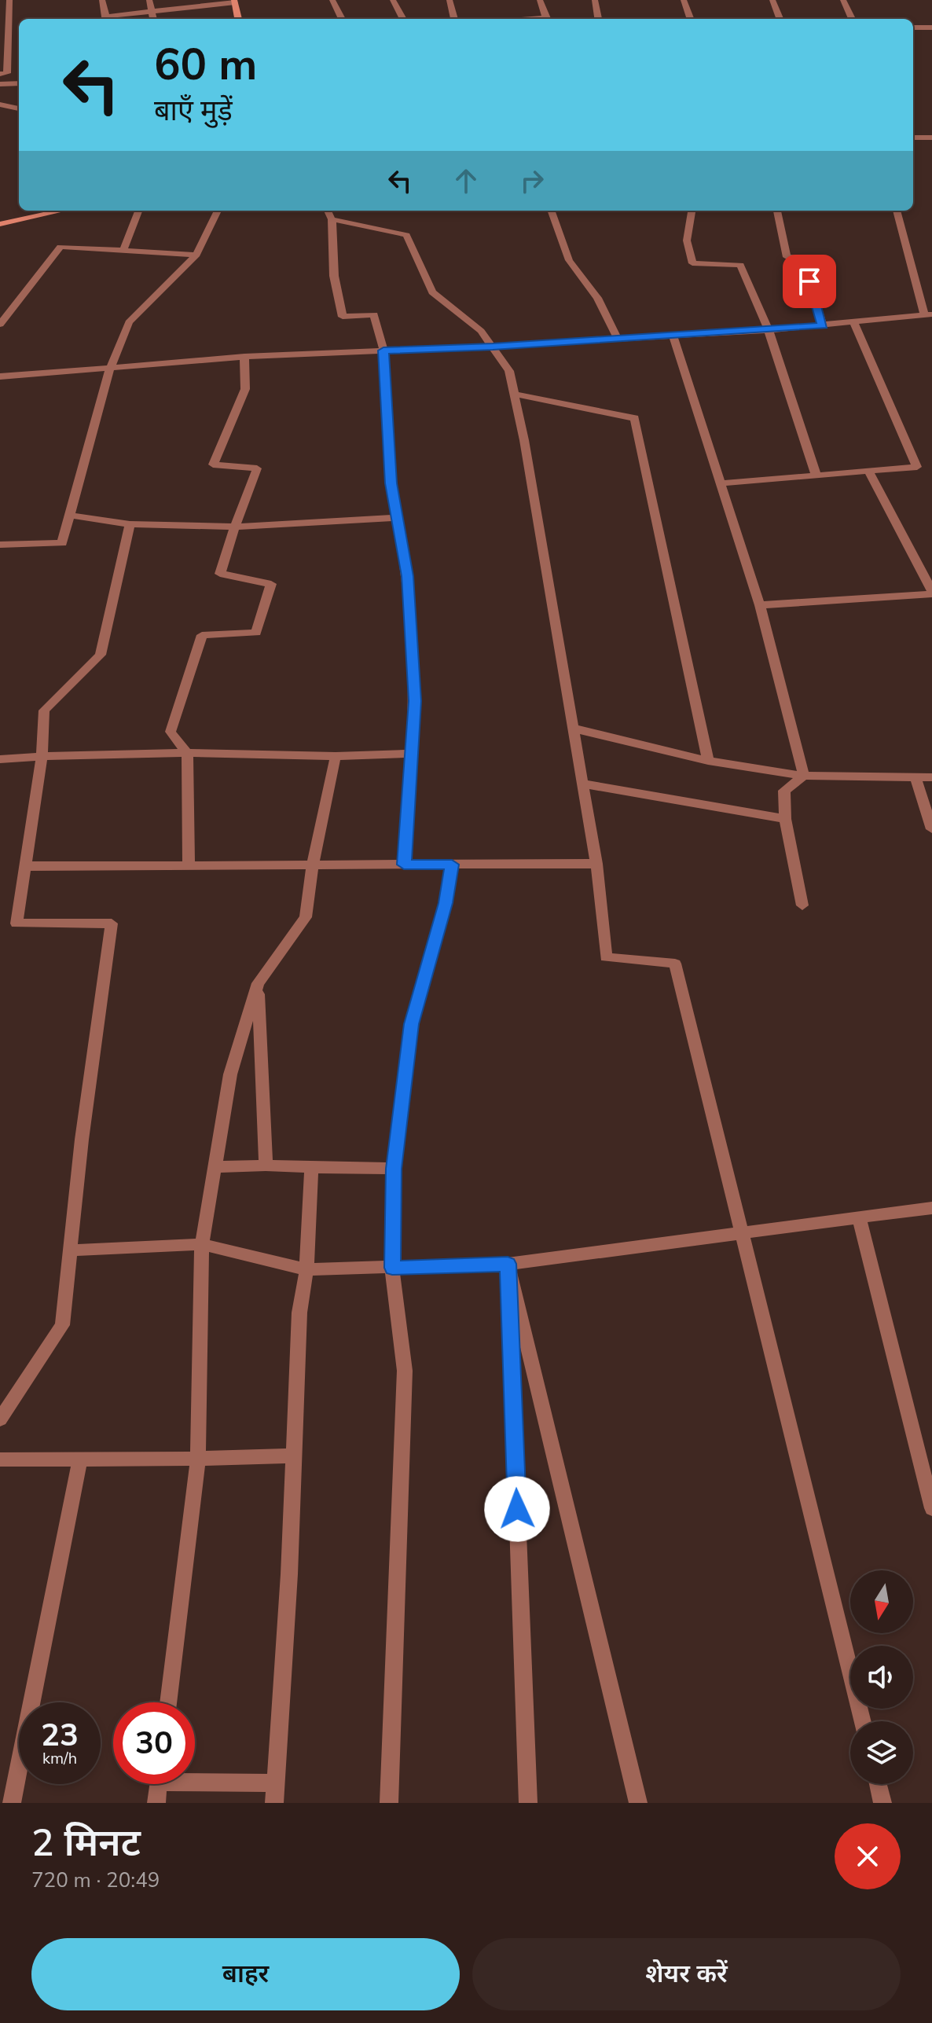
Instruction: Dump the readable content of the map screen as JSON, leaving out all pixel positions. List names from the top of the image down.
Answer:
{
  "north": "bottom",
  "page": {
    "turn": ["60 m", "बाएँ मुड़ें"],
    "speed": "23 km/h",
    "limit": "30",
    "heading": ["2 मिनट", "720 m · 20:49"],
    "buttons": ["बाहर", "शेयर करें"]
  }
}
